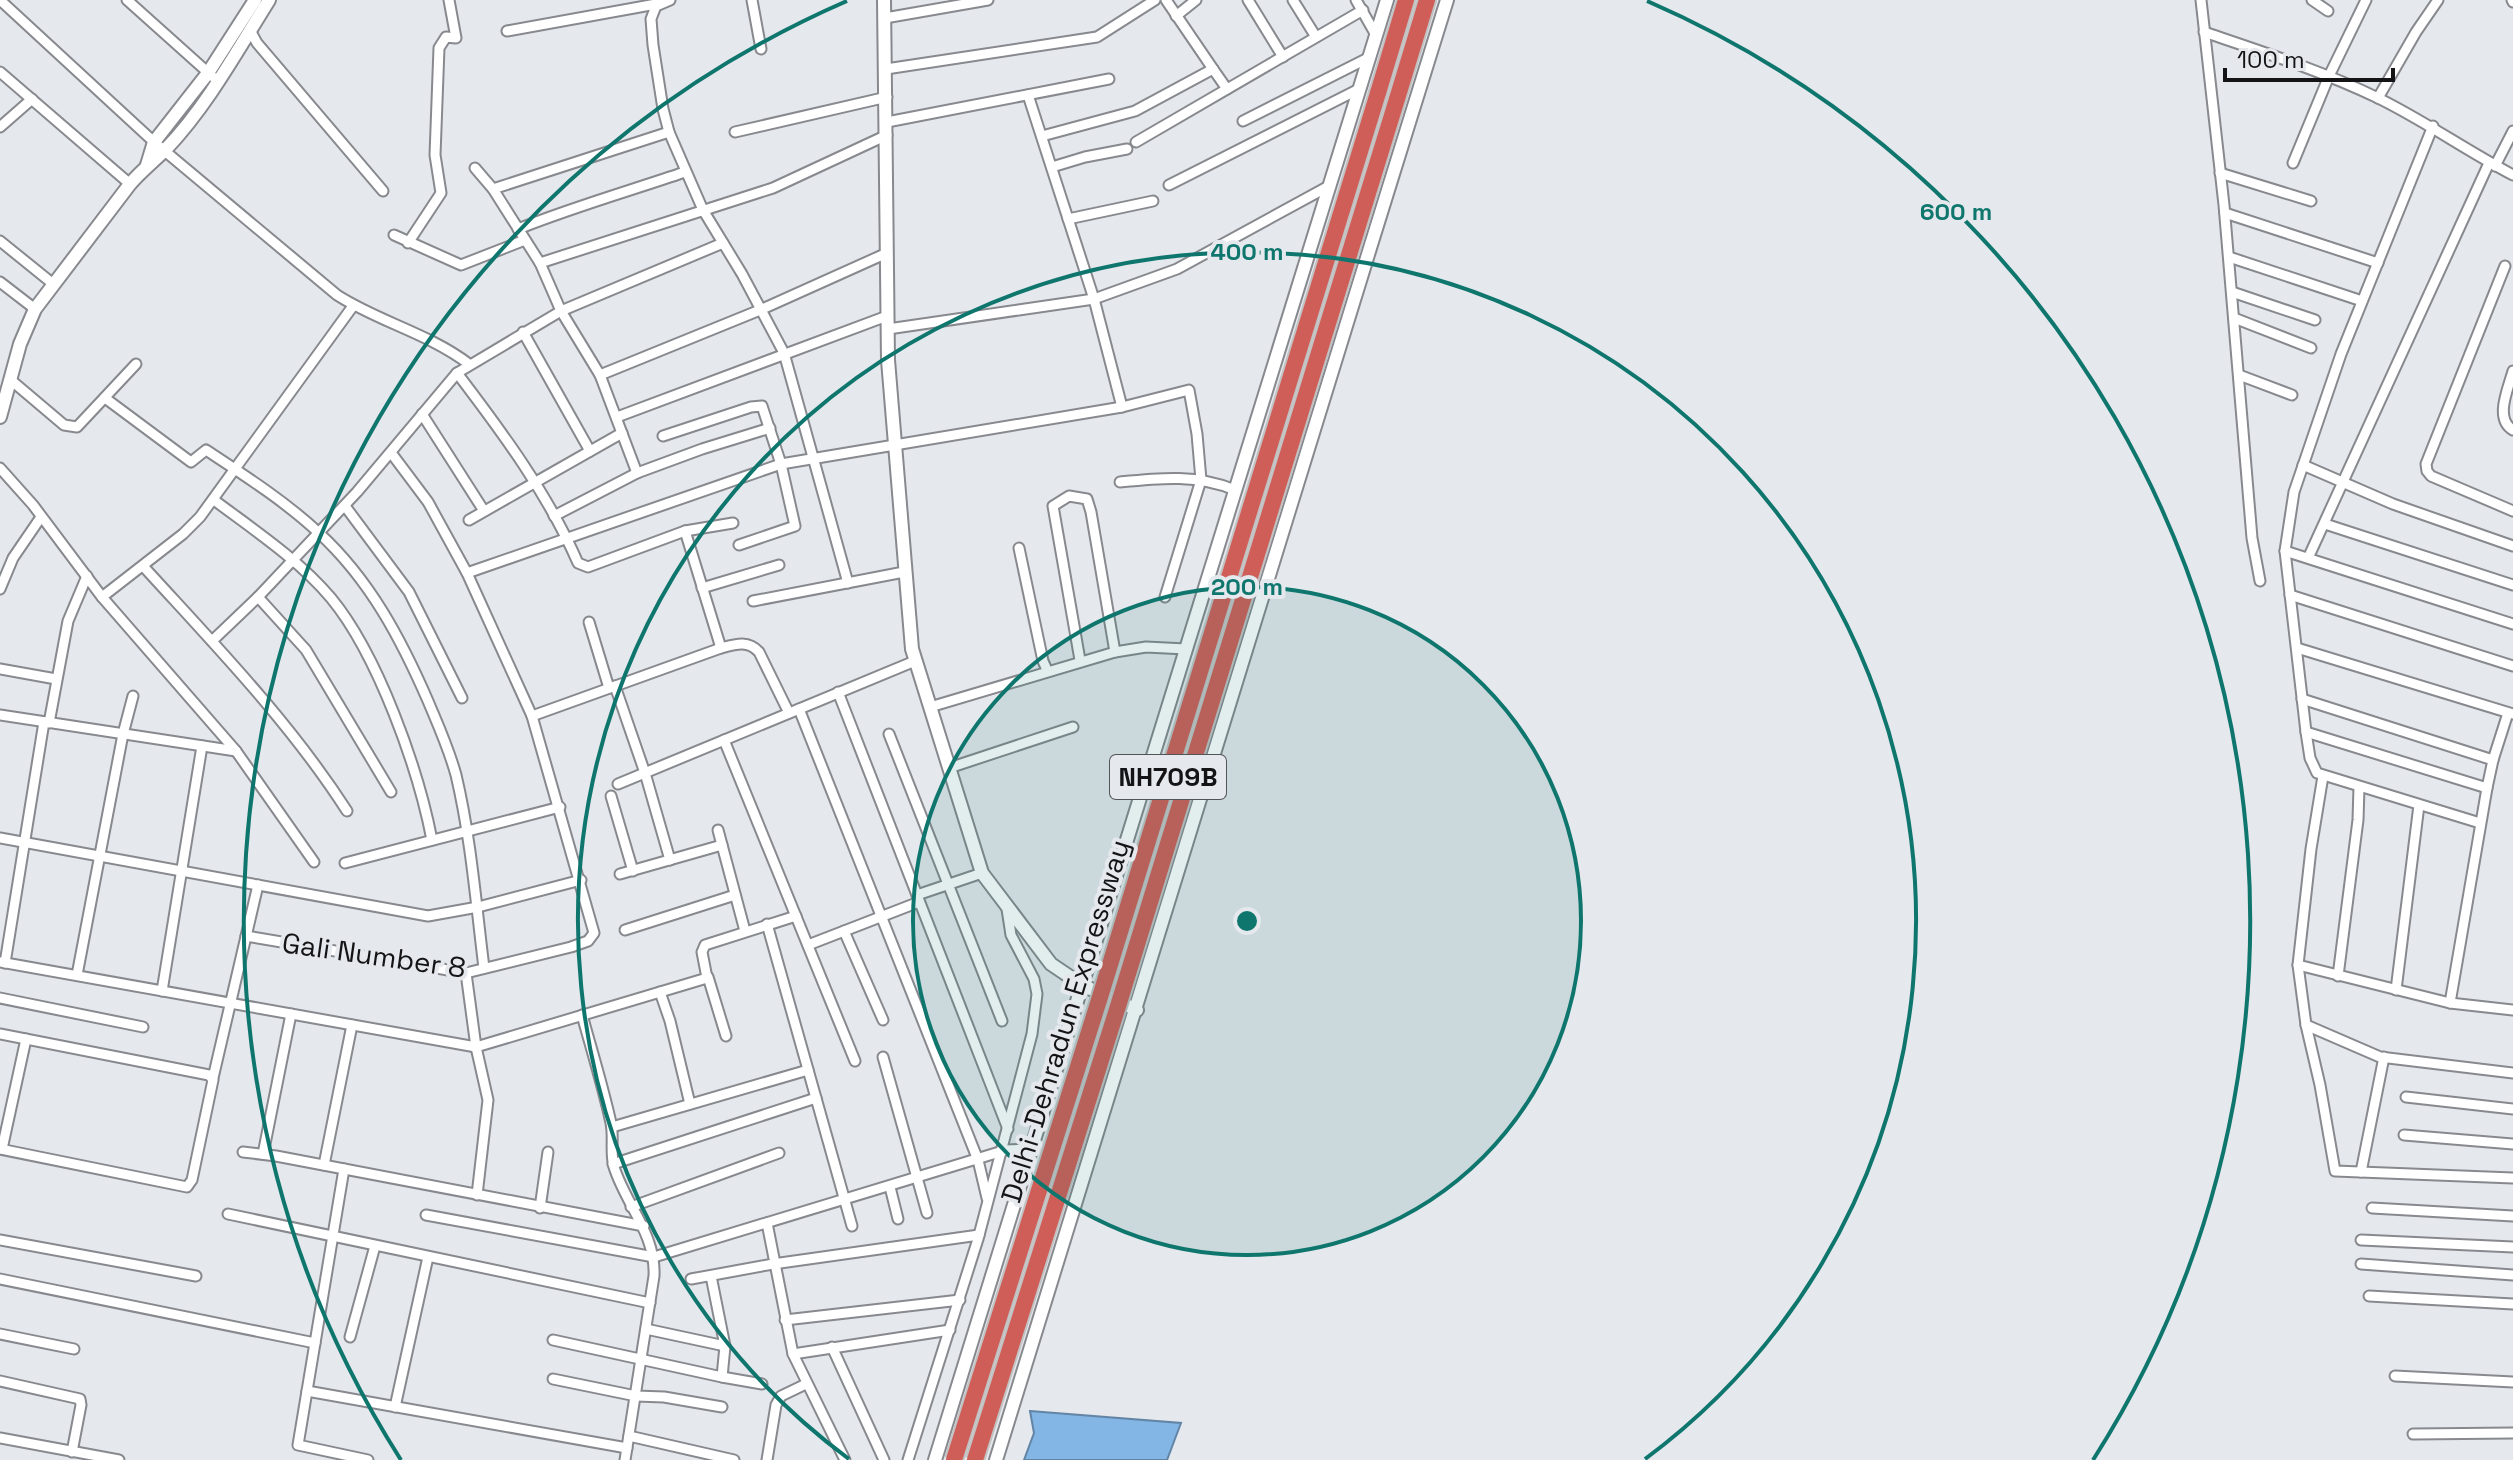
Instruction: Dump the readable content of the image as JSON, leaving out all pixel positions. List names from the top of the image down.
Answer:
{
  "streets": {
    "highway": ["NH709B", "Delhi-Dehradun Expressway"],
    "street": ["Gali Number 8"]
  },
  "scale_bar": "100 m",
  "rings": ["600 m", "400 m", "200 m"]
}
